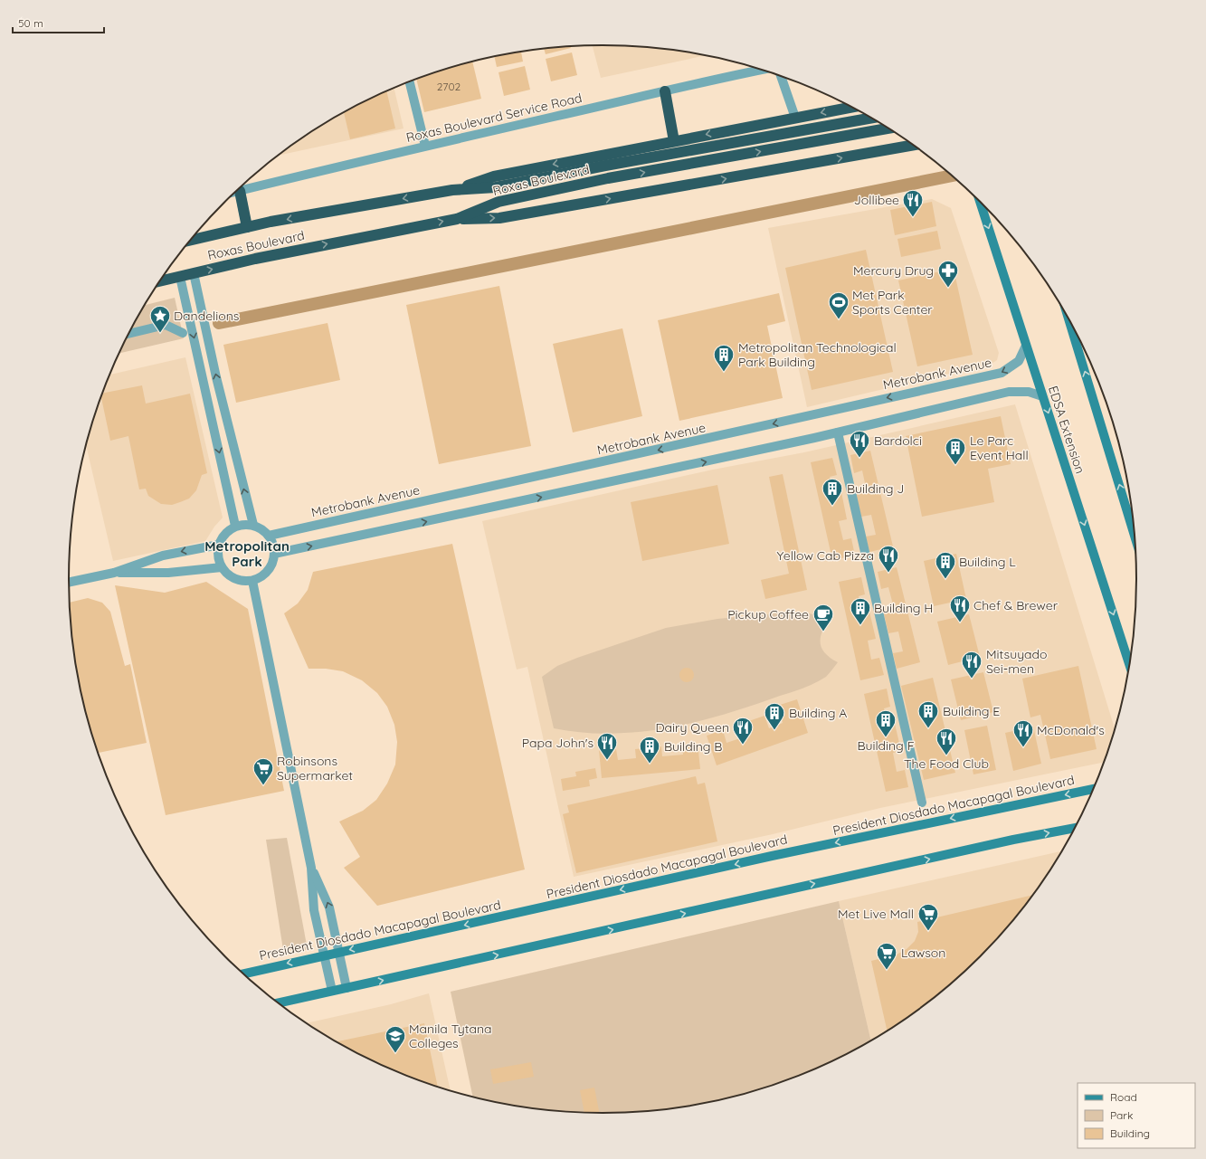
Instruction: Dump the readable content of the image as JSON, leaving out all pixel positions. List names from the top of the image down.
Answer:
{
  "streets": {
    "highway": ["Roxas Boulevard"],
    "main road": ["EDSA Extension", "President Diosdado Macapagal Boulevard"],
    "street": ["Roxas Boulevard Service Road", "Metrobank Avenue"]
  },
  "crossings": [
    ["Metrobank Avenue", "EDSA Extension"]
  ],
  "districts": ["Metropolitan Park"],
  "places": {
    "restaurant": [
      "Jollibee",
      "Bardolci",
      "Yellow Cab Pizza",
      "Chef & Brewer",
      "Mitsuyado Sei-men",
      "Dairy Queen",
      "McDonald's",
      "The Food Club",
      "Papa John's"
    ],
    "pharmacy": ["Mercury Drug"],
    "sports": ["Met Park Sports Center"],
    "place": ["Dandelions"],
    "building": [
      "Metropolitan Technological Park Building",
      "Le Parc Event Hall",
      "Building J",
      "Building L",
      "Building H",
      "Building E",
      "Building A",
      "Building F",
      "Building B"
    ],
    "cafe": ["Pickup Coffee"],
    "supermarket": ["Robinsons Supermarket", "Met Live Mall", "Lawson"],
    "school or university": ["Manila Tytana Colleges"]
  },
  "house_numbers": ["2702"],
  "legend": ["Road", "Park", "Building"],
  "scale_bar": "50 m"
}
